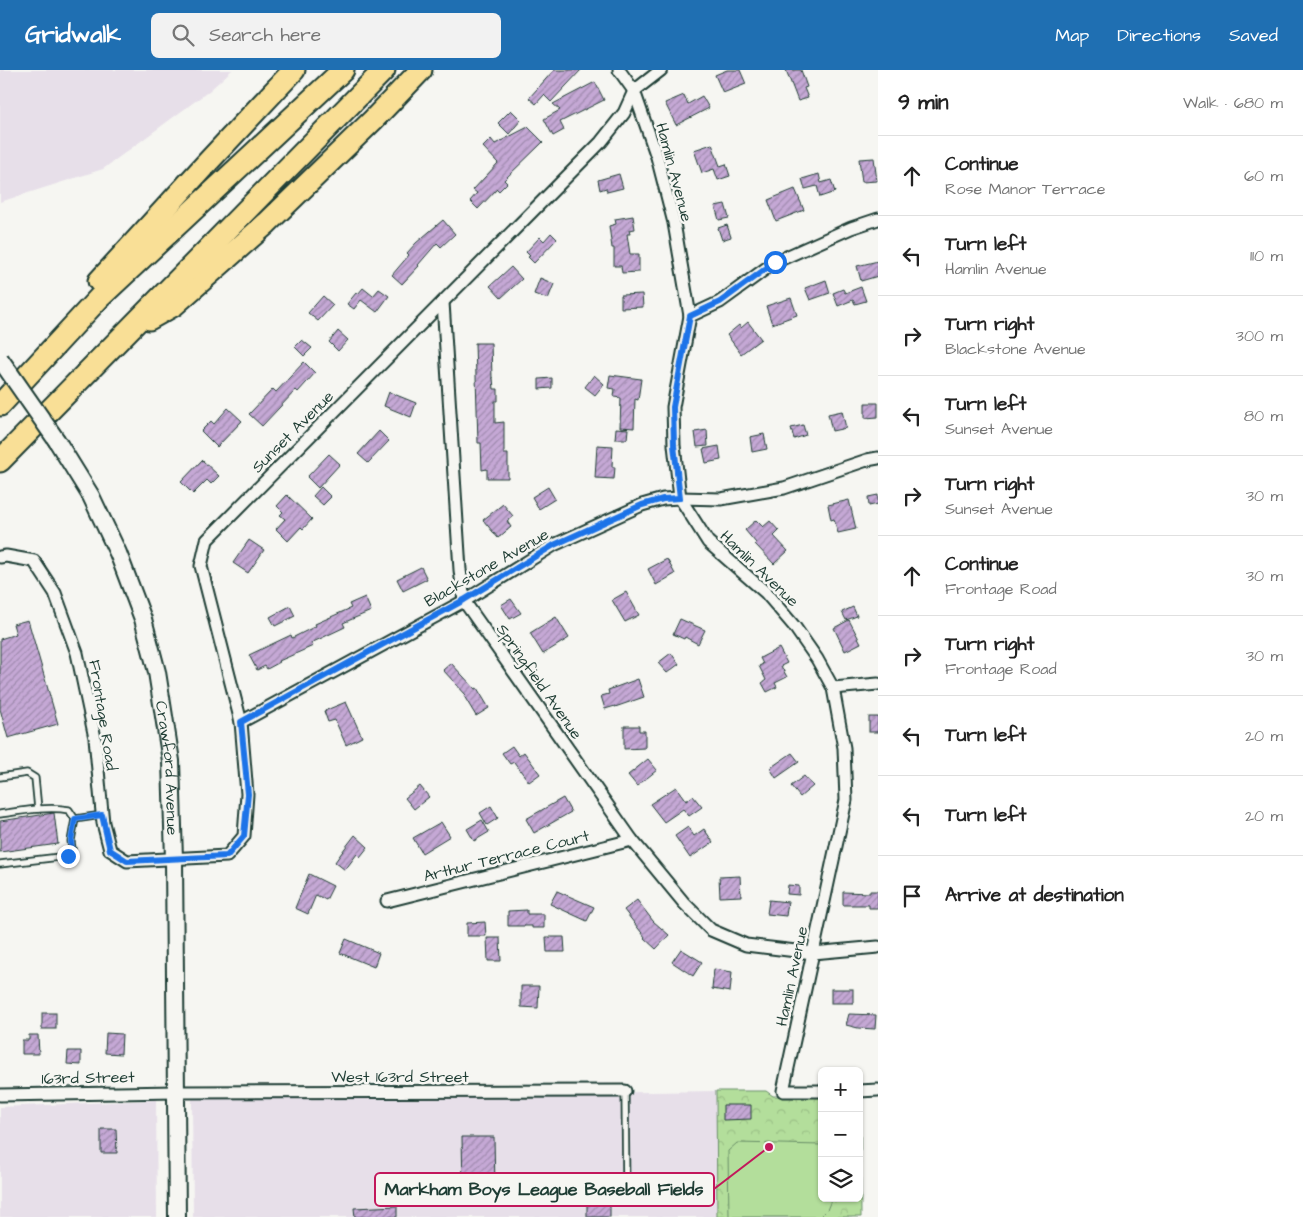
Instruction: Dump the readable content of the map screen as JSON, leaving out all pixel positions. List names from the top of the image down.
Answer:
{
  "streets": {
    "main road": ["Crawford Avenue"],
    "street": [
      "Hamlin Avenue",
      "Sunset Avenue",
      "Blackstone Avenue",
      "Springfield Avenue",
      "Frontage Road",
      "Arthur Terrace Court",
      "West 163rd Street",
      "163rd Street"
    ]
  },
  "crossings": [
    ["Hamlin Avenue", "Sunset Avenue"],
    ["Hamlin Avenue", "Blackstone Avenue"],
    ["Hamlin Avenue", "Springfield Avenue"],
    ["Sunset Avenue", "Blackstone Avenue"],
    ["Sunset Avenue", "Springfield Avenue"],
    ["Sunset Avenue", "Frontage Road"],
    ["Sunset Avenue", "Crawford Avenue"],
    ["Blackstone Avenue", "Springfield Avenue"],
    ["Springfield Avenue", "Arthur Terrace Court"],
    ["Frontage Road", "Crawford Avenue"],
    ["Crawford Avenue", "West 163rd Street"],
    ["Crawford Avenue", "163rd Street"],
    ["West 163rd Street", "163rd Street"]
  ],
  "places": ["Markham Boys League Baseball Fields"],
  "page": {
    "header": "Gridwalk",
    "search": "Search here",
    "nav": ["Map", "Directions", "Saved"],
    "heading": ["9 min", "Walk · 680 m"],
    "list": [
      ["Continue", "Rose Manor Terrace", "60 m"],
      ["Turn left", "Hamlin Avenue", "110 m"],
      ["Turn right", "Blackstone Avenue", "300 m"],
      ["Turn left", "Sunset Avenue", "80 m"],
      ["Turn right", "Sunset Avenue", "30 m"],
      ["Continue", "Frontage Road", "30 m"],
      ["Turn right", "Frontage Road", "30 m"],
      ["Turn left", "20 m"],
      ["Turn left", "20 m"],
      "Arrive at destination"
    ],
    "map_buttons": ["+", "−"]
  }
}
